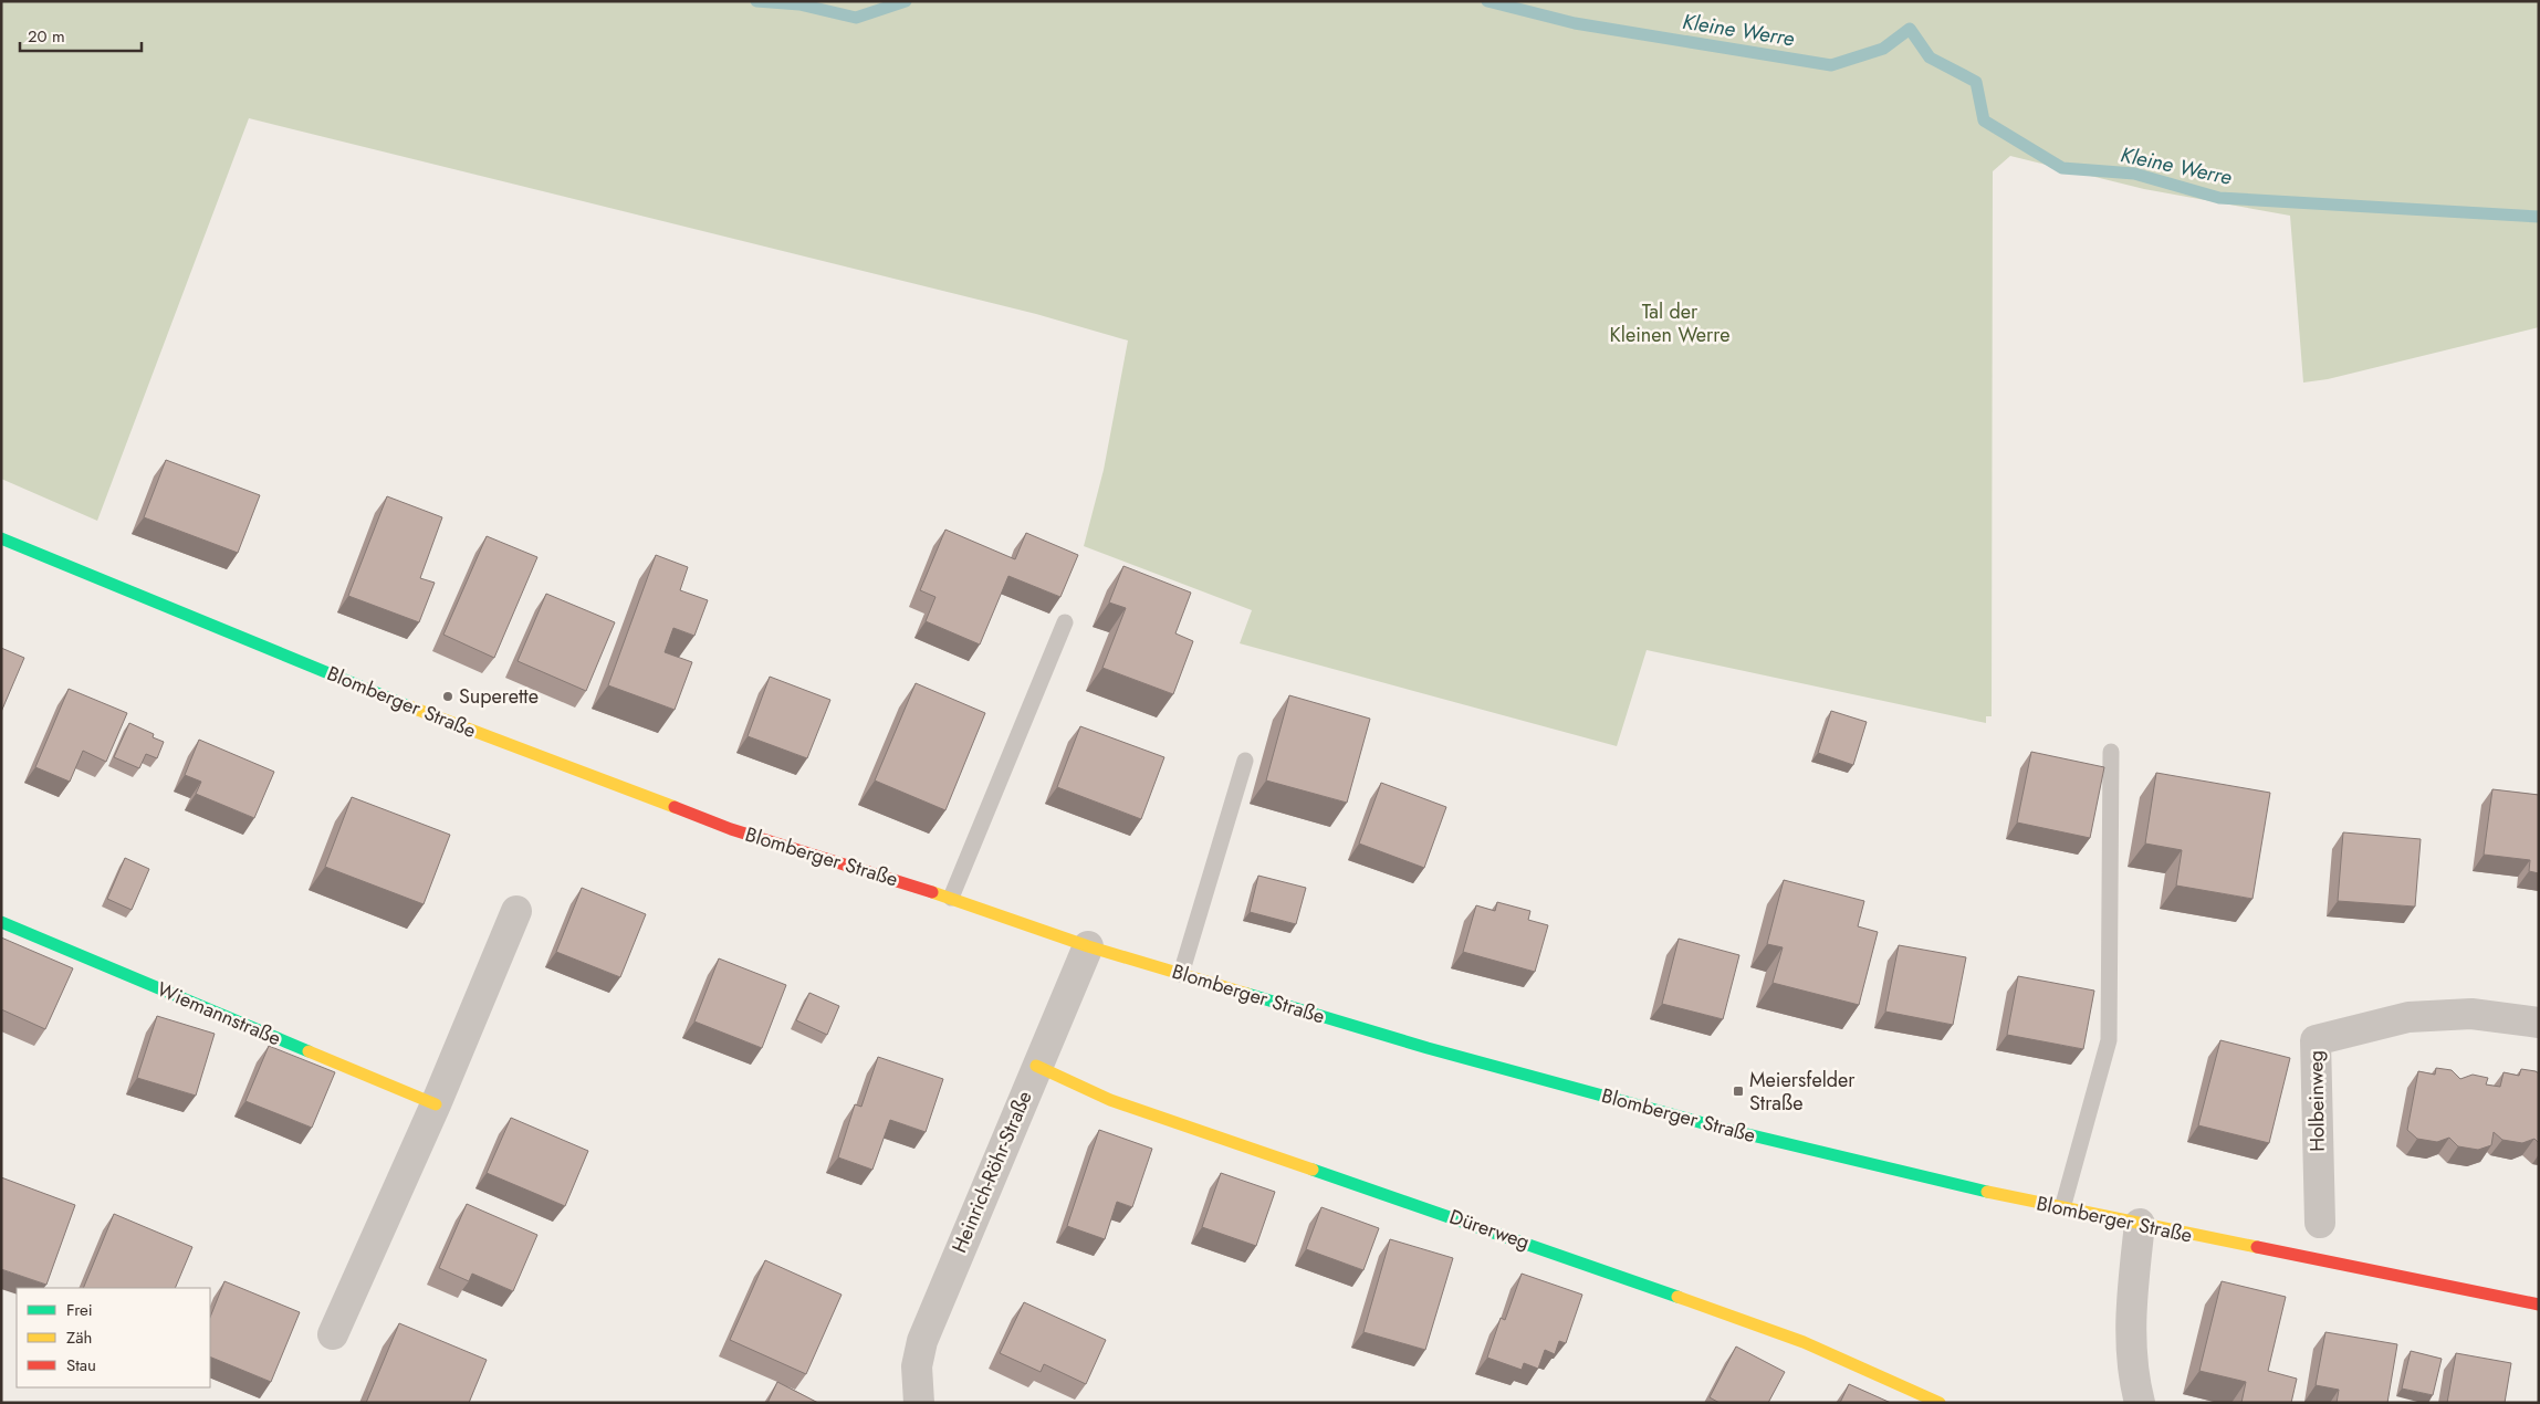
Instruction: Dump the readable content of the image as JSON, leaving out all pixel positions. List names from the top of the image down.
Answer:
{
  "streets": {
    "street": [
      "Blomberger Straße",
      "Wiemannstraße",
      "Holbeinweg",
      "Heinrich-Röhr-Straße",
      "Dürerweg"
    ]
  },
  "crossings": [
    ["Blomberger Straße", "Heinrich-Röhr-Straße"],
    ["Heinrich-Röhr-Straße", "Dürerweg"]
  ],
  "water": ["Kleine Werre"],
  "parks": ["Tal der Kleinen Werre"],
  "places": {
    "other": ["Superette"],
    "transit": ["Meiersfelder Straße"]
  },
  "legend": ["Frei", "Zäh", "Stau"],
  "scale_bar": "20 m"
}
